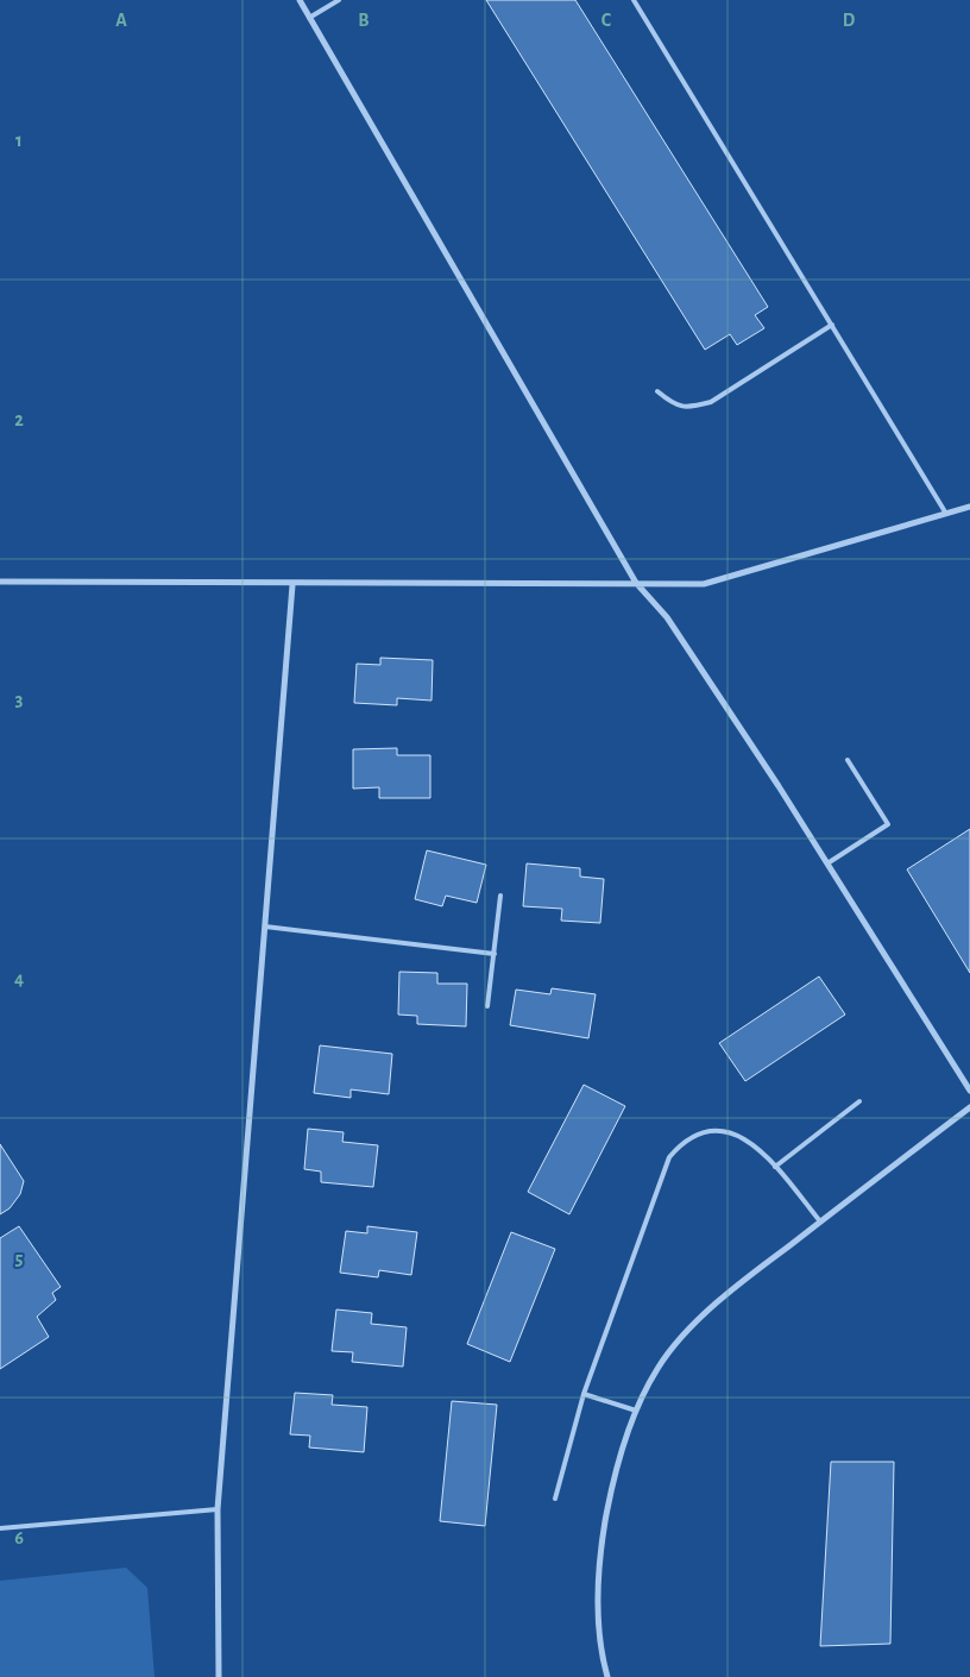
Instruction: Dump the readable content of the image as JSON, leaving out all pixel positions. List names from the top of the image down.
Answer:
{
  "grid": {
    "columns": [
      "A",
      "B",
      "C",
      "D"
    ],
    "rows": [
      "1",
      "2",
      "3",
      "4",
      "5",
      "6"
    ]
  }
}
